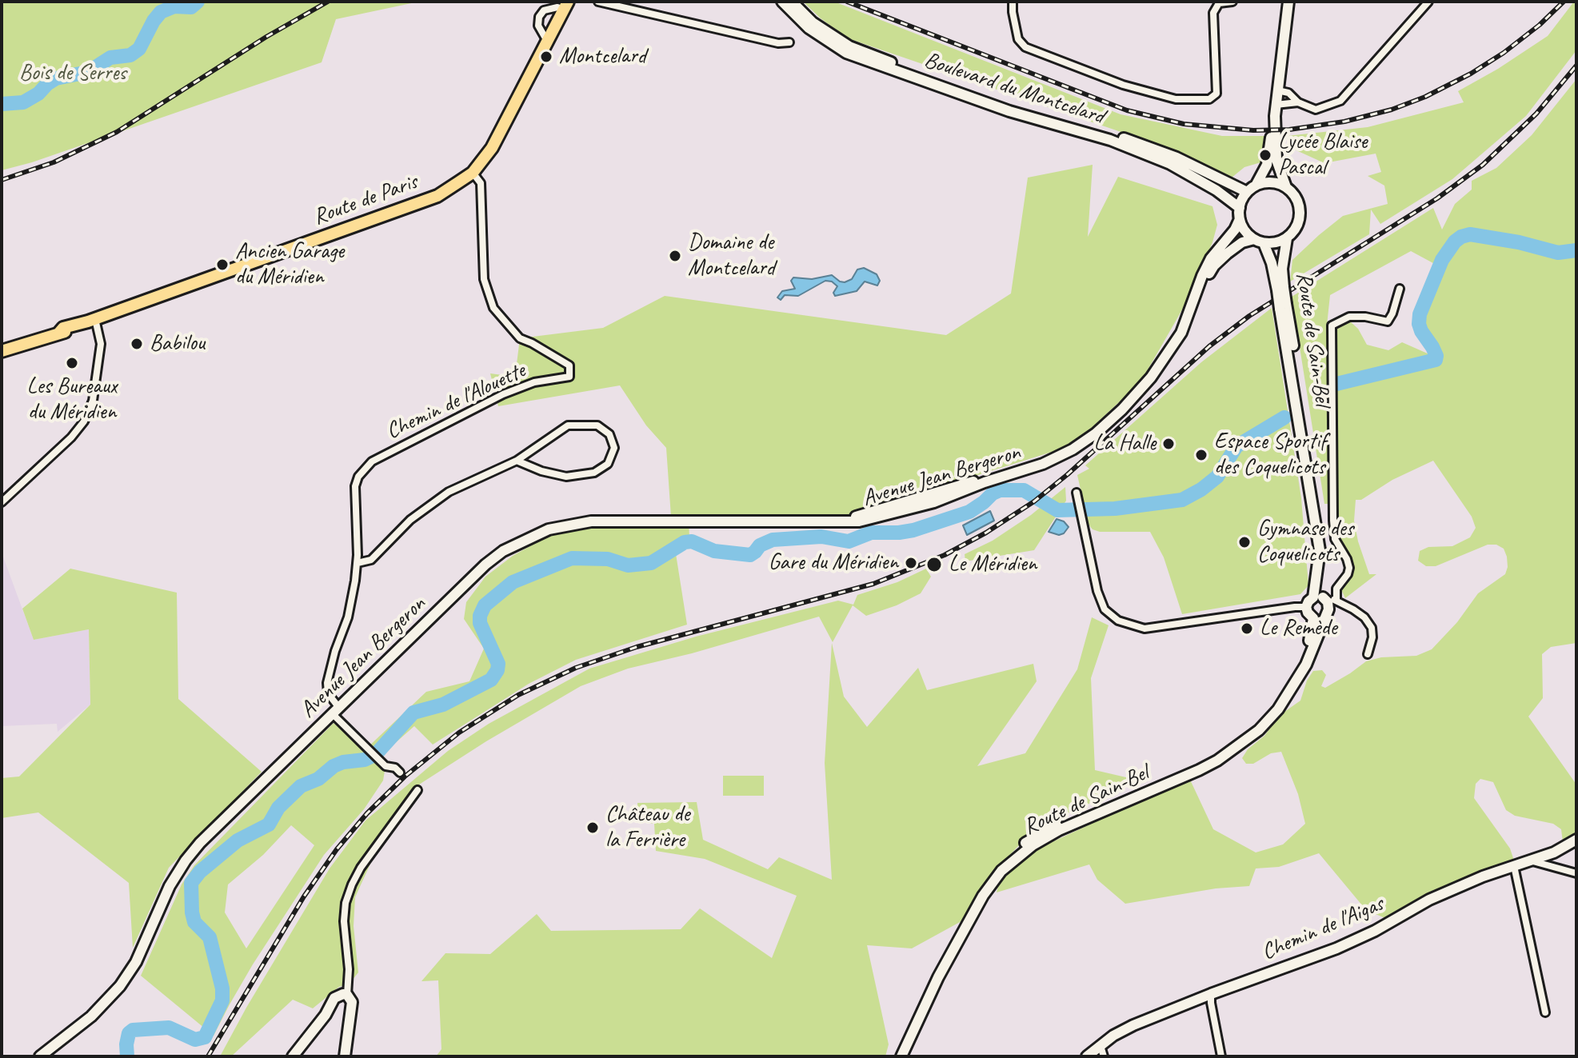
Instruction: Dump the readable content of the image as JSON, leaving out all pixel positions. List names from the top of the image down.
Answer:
{
  "streets": {
    "main road": [
      "Boulevard du Montcelard",
      "Route de Paris",
      "Route de Sain-Bel",
      "Avenue Jean Bergeron",
      "Chemin de l'Aigas"
    ],
    "street": ["Chemin de l'Alouette"]
  },
  "crossings": [
    ["Boulevard du Montcelard", "Route de Sain-Bel"],
    ["Boulevard du Montcelard", "Avenue Jean Bergeron"],
    ["Route de Paris", "Chemin de l'Alouette"],
    ["Route de Sain-Bel", "Avenue Jean Bergeron"],
    ["Chemin de l'Alouette", "Avenue Jean Bergeron"]
  ],
  "parks": ["Bois de Serres"],
  "places": [
    "Montcelard",
    "Lycée Blaise Pascal",
    "Domaine de Montcelard",
    "Ancien Garage du Méridien",
    "Babilou",
    "Les Bureaux du Méridien",
    "La Halle",
    "Espace Sportif des Coquelicots",
    "Gymnase des Coquelicots",
    "Gare du Méridien",
    "Le Méridien",
    "Le Remède",
    "Château de la Ferrière"
  ]
}
